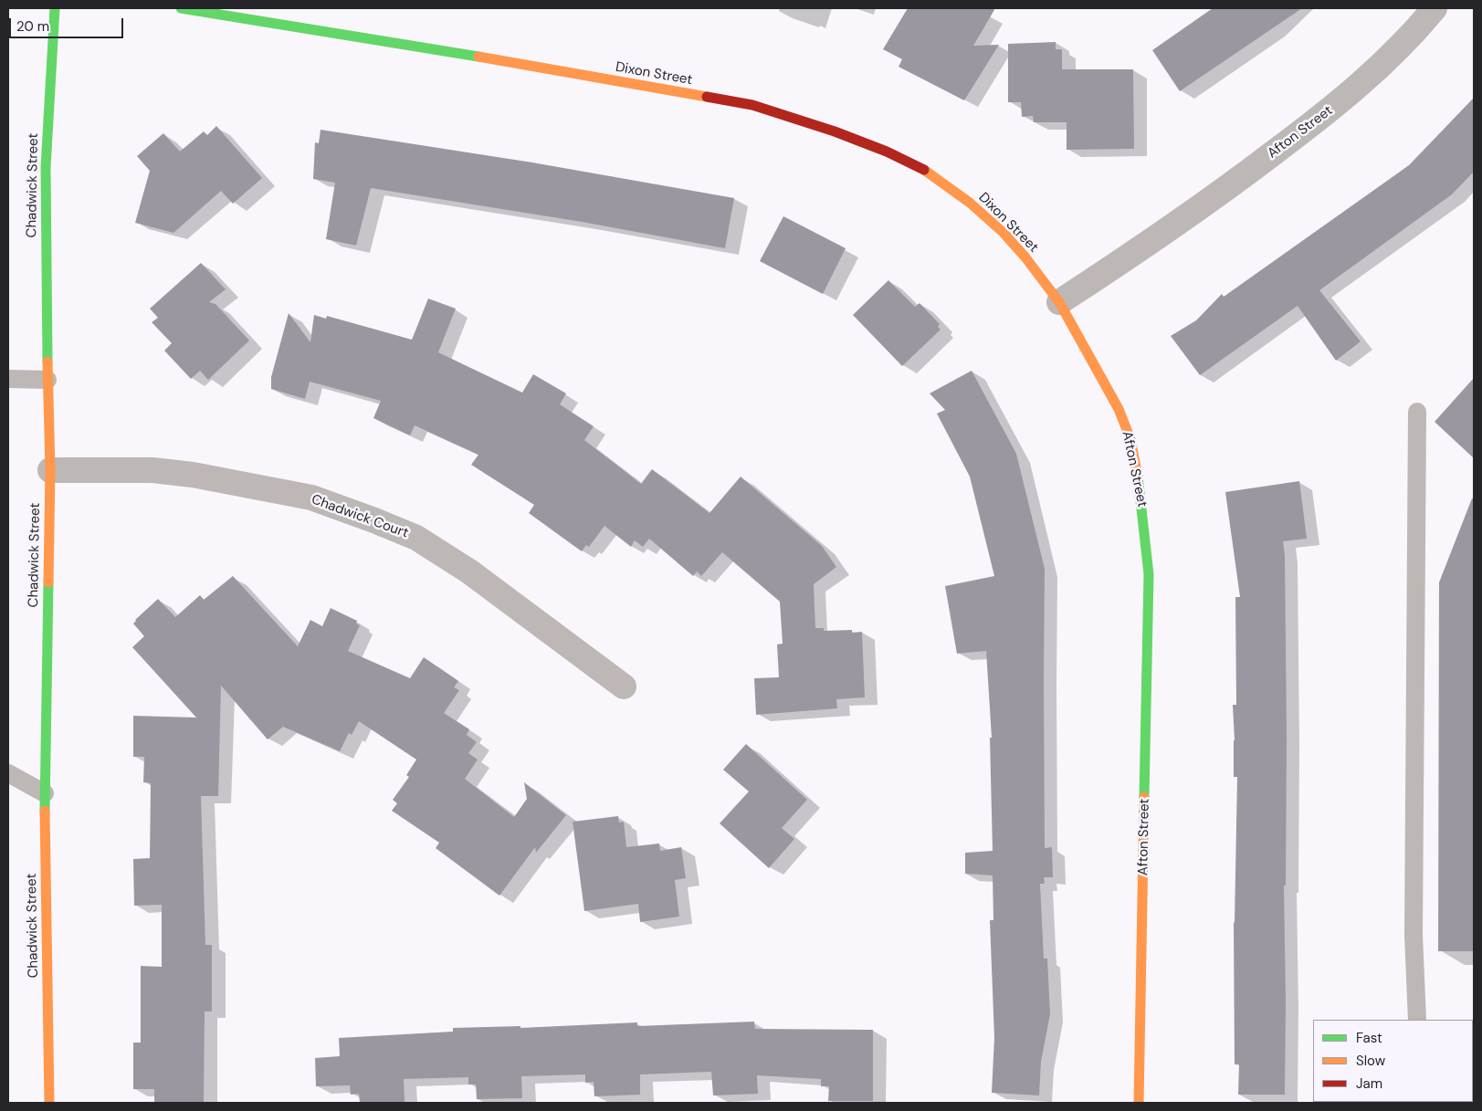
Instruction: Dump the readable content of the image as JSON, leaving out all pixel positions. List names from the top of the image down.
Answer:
{
  "streets": {
    "street": [
      "Dixon Street",
      "Afton Street",
      "Chadwick Street",
      "Chadwick Court"
    ]
  },
  "crossings": [
    ["Dixon Street", "Afton Street"],
    ["Chadwick Street", "Chadwick Court"]
  ],
  "legend": ["Fast", "Slow", "Jam"],
  "scale_bar": "20 m"
}
